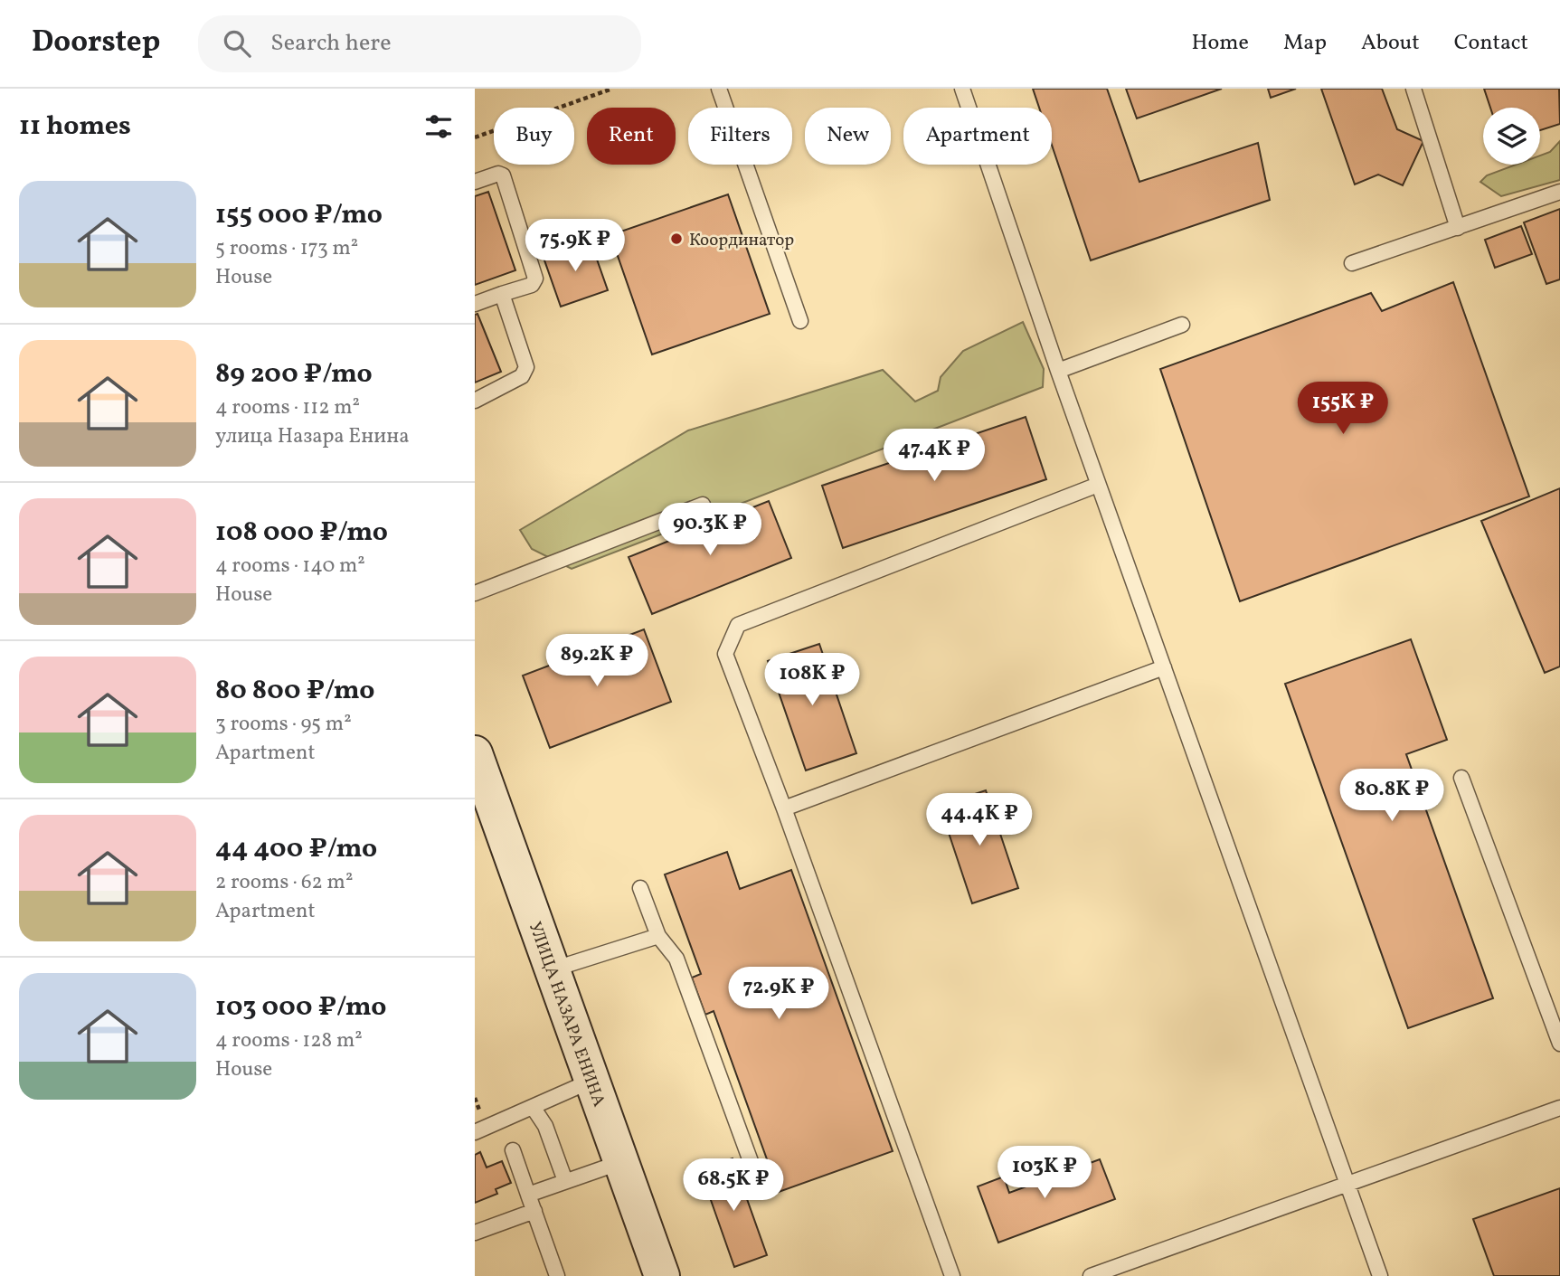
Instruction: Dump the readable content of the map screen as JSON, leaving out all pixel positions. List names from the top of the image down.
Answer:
{
  "streets": {
    "main road": ["УЛИЦА НАЗАРА ЕНИНА"]
  },
  "places": ["Координатор"],
  "page": {
    "header": "Doorstep",
    "search": "Search here",
    "nav": [
      "Home",
      "Map",
      "About",
      "Contact"
    ],
    "heading": "11 homes",
    "chip": [
      "Buy",
      "Rent",
      "Filters",
      "New",
      "Apartment"
    ],
    "list": [
      {
        "name": "155 000 ₽/mo",
        "note": "5 rooms · 173 m² · House"
      },
      {
        "name": "89 200 ₽/mo",
        "note": "4 rooms · 112 m² · улица Назара Енина"
      },
      {
        "name": "108 000 ₽/mo",
        "note": "4 rooms · 140 m² · House"
      },
      {
        "name": "80 800 ₽/mo",
        "note": "3 rooms · 95 m² · Apartment"
      },
      {
        "name": "44 400 ₽/mo",
        "note": "2 rooms · 62 m² · Apartment"
      },
      {
        "name": "103 000 ₽/mo",
        "note": "4 rooms · 128 m² · House"
      }
    ],
    "price": [
      "75.9K ₽",
      "155K ₽",
      "47.4K ₽",
      "90.3K ₽",
      "89.2K ₽",
      "108K ₽",
      "80.8K ₽",
      "44.4K ₽",
      "72.9K ₽",
      "103K ₽",
      "68.5K ₽"
    ]
  }
}
